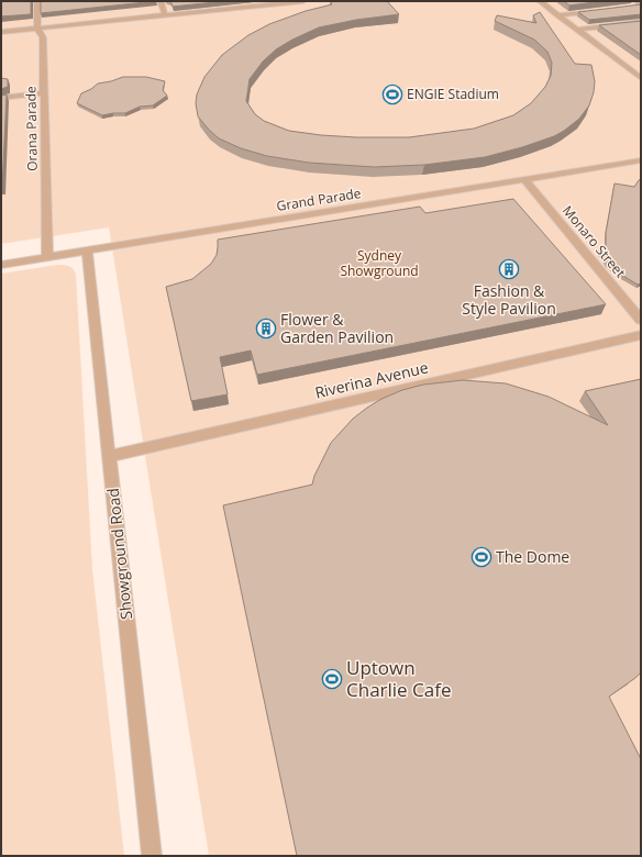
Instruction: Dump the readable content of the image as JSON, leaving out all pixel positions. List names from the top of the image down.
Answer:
{
  "streets": {
    "street": [
      "Orana Parade",
      "Grand Parade",
      "Monaro Street",
      "Riverina Avenue",
      "Showground Road"
    ]
  },
  "crossings": [
    ["Orana Parade", "Grand Parade"],
    ["Grand Parade", "Monaro Street"],
    ["Grand Parade", "Showground Road"],
    ["Riverina Avenue", "Showground Road"]
  ],
  "parks": ["Sydney Showground"],
  "places": {
    "sports": ["ENGIE Stadium", "The Dome", "Uptown Charlie Cafe"],
    "building": ["Fashion & Style Pavilion", "Flower & Garden Pavilion"]
  }
}
